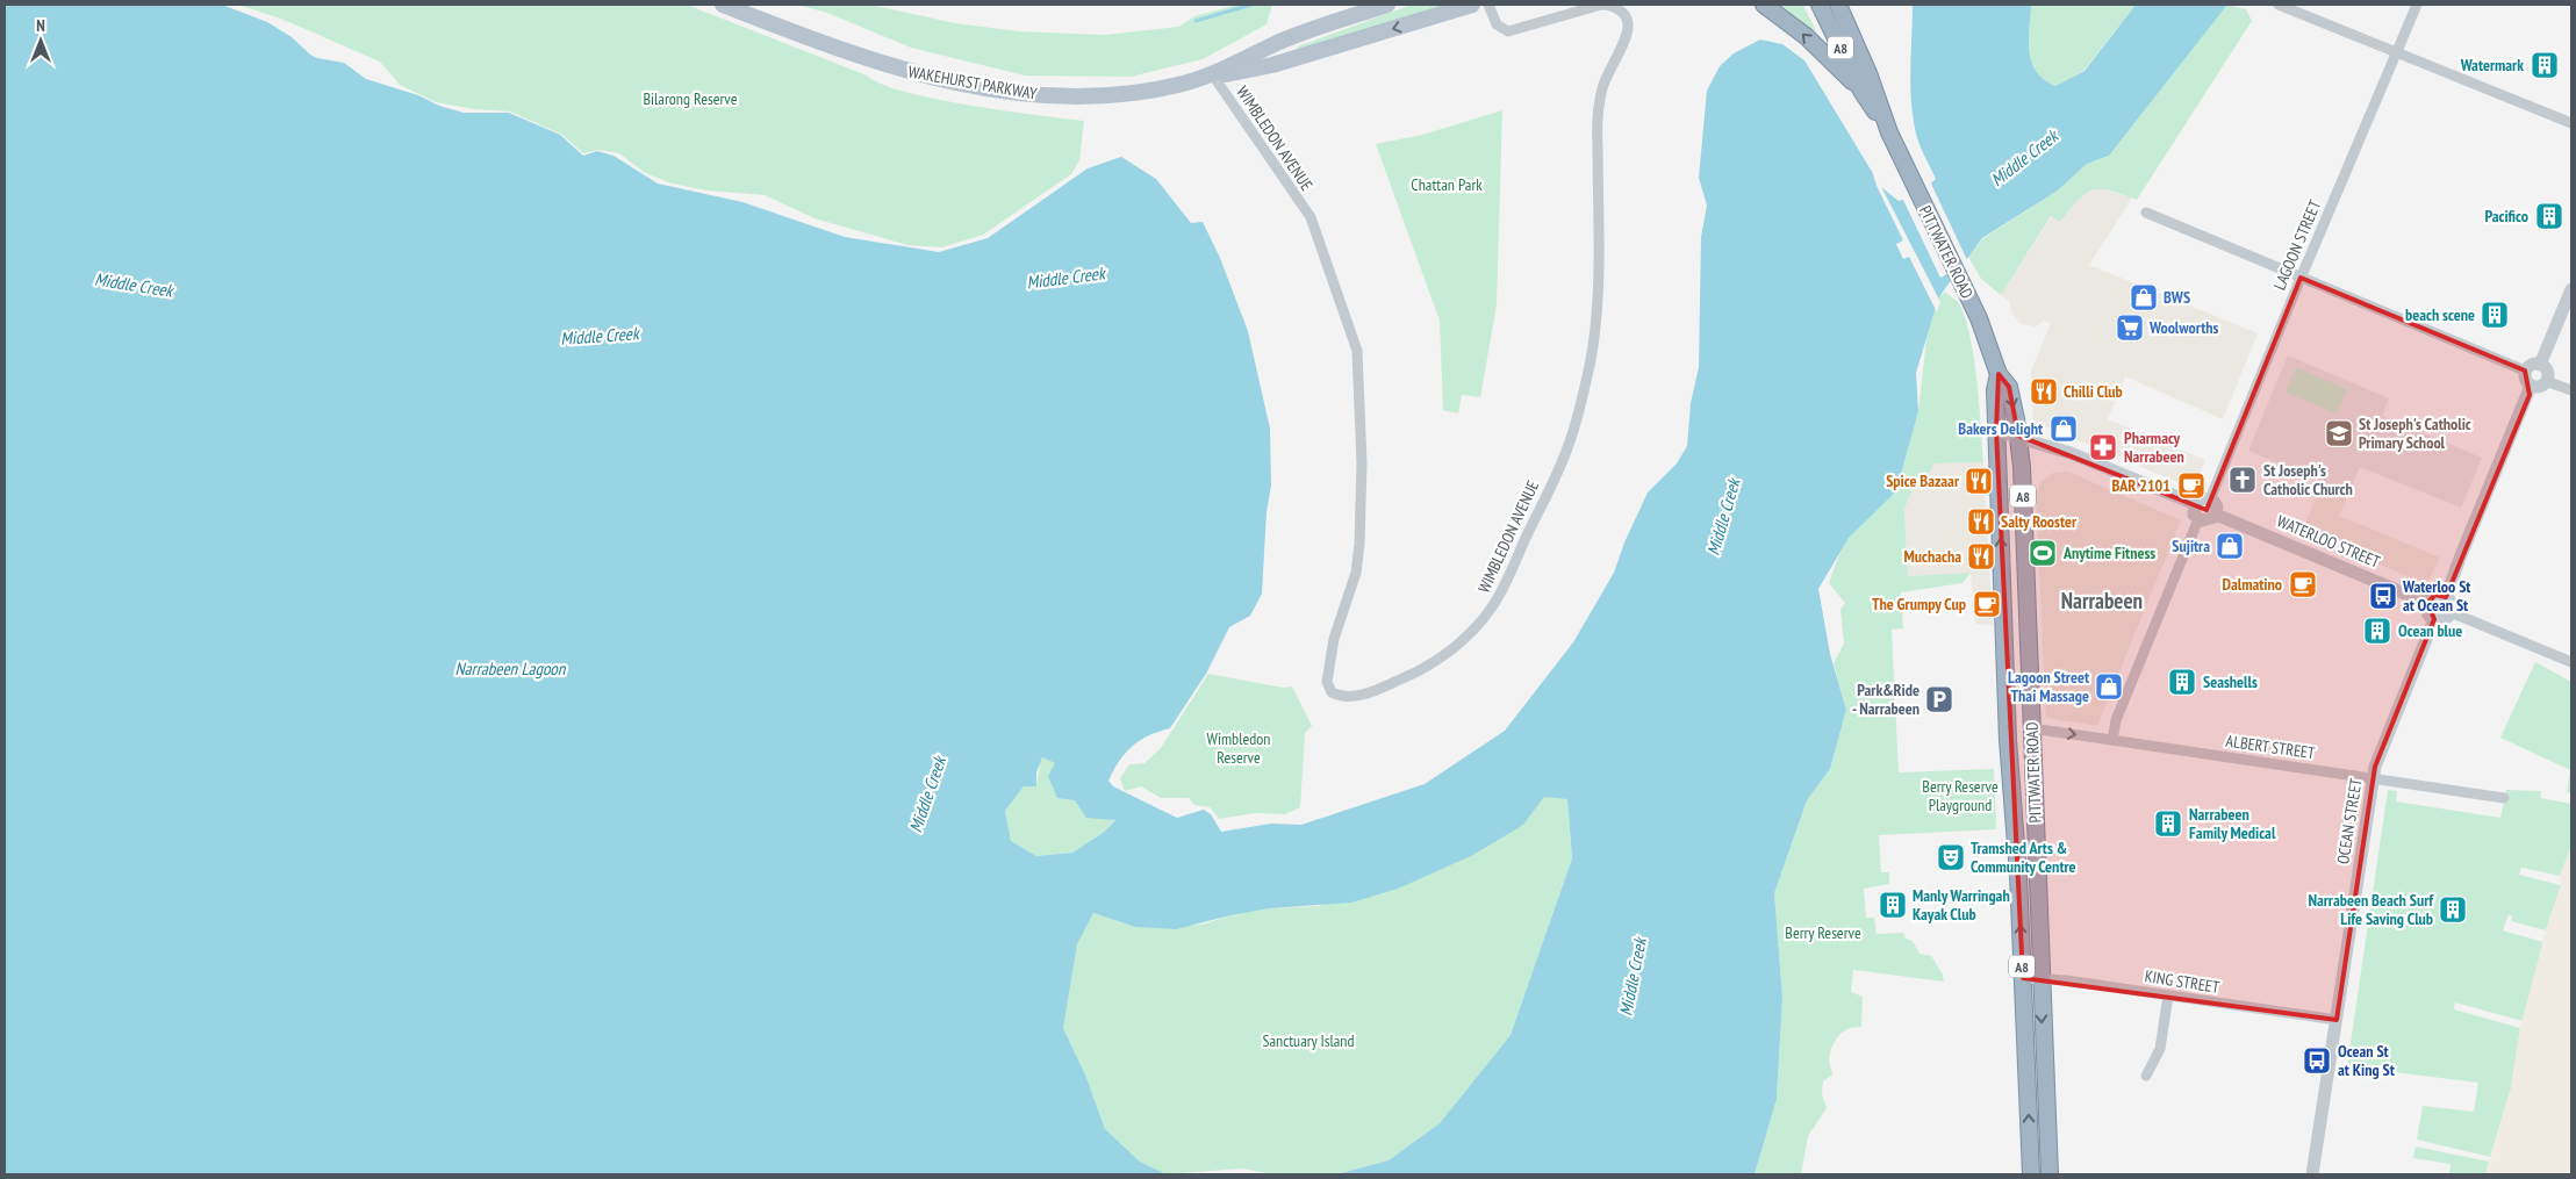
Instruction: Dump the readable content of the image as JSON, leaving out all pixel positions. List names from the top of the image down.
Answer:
{
  "streets": {
    "highway": ["A8", "PITTWATER ROAD"],
    "main road": ["WAKEHURST PARKWAY"],
    "street": [
      "WIMBLEDON AVENUE",
      "LAGOON STREET",
      "WATERLOO STREET",
      "ALBERT STREET",
      "OCEAN STREET",
      "KING STREET"
    ]
  },
  "crossings": [
    ["WAKEHURST PARKWAY", "WIMBLEDON AVENUE"],
    ["LAGOON STREET", "WATERLOO STREET"],
    ["PITTWATER ROAD", "ALBERT STREET"],
    ["PITTWATER ROAD", "KING STREET"],
    ["WATERLOO STREET", "OCEAN STREET"],
    ["ALBERT STREET", "OCEAN STREET"],
    ["OCEAN STREET", "KING STREET"]
  ],
  "districts": ["Narrabeen"],
  "water": ["Middle Creek", "Narrabeen Lagoon"],
  "parks": [
    "Bilarong Reserve",
    "Chattan Park",
    "Wimbledon Reserve",
    "Berry Reserve Playground",
    "Berry Reserve",
    "Sanctuary Island"
  ],
  "places": {
    "building": [
      "Watermark",
      "Pacifico",
      "beach scene",
      "Ocean blue",
      "Seashells",
      "Narrabeen Family Medical",
      "Manly Warringah Kayak Club",
      "Narrabeen Beach Surf Life Saving Club"
    ],
    "shop": [
      "BWS",
      "Bakers Delight",
      "Sujitra",
      "Lagoon Street Thai Massage"
    ],
    "supermarket": ["Woolworths"],
    "restaurant": [
      "Chilli Club",
      "Spice Bazaar",
      "Salty Rooster",
      "Muchacha"
    ],
    "school or university": ["St Joseph's Catholic Primary School"],
    "pharmacy": ["Pharmacy Narrabeen"],
    "church": ["St Joseph's Catholic Church"],
    "cafe": ["BAR 2101", "Dalmatino", "The Grumpy Cup"],
    "sports": ["Anytime Fitness"],
    "bus stop": ["Waterloo St at Ocean St", "Ocean St at King St"],
    "parking": ["Park&Ride - Narrabeen"],
    "theatre": ["Tramshed Arts & Community Centre"]
  },
  "north": "top"
}
